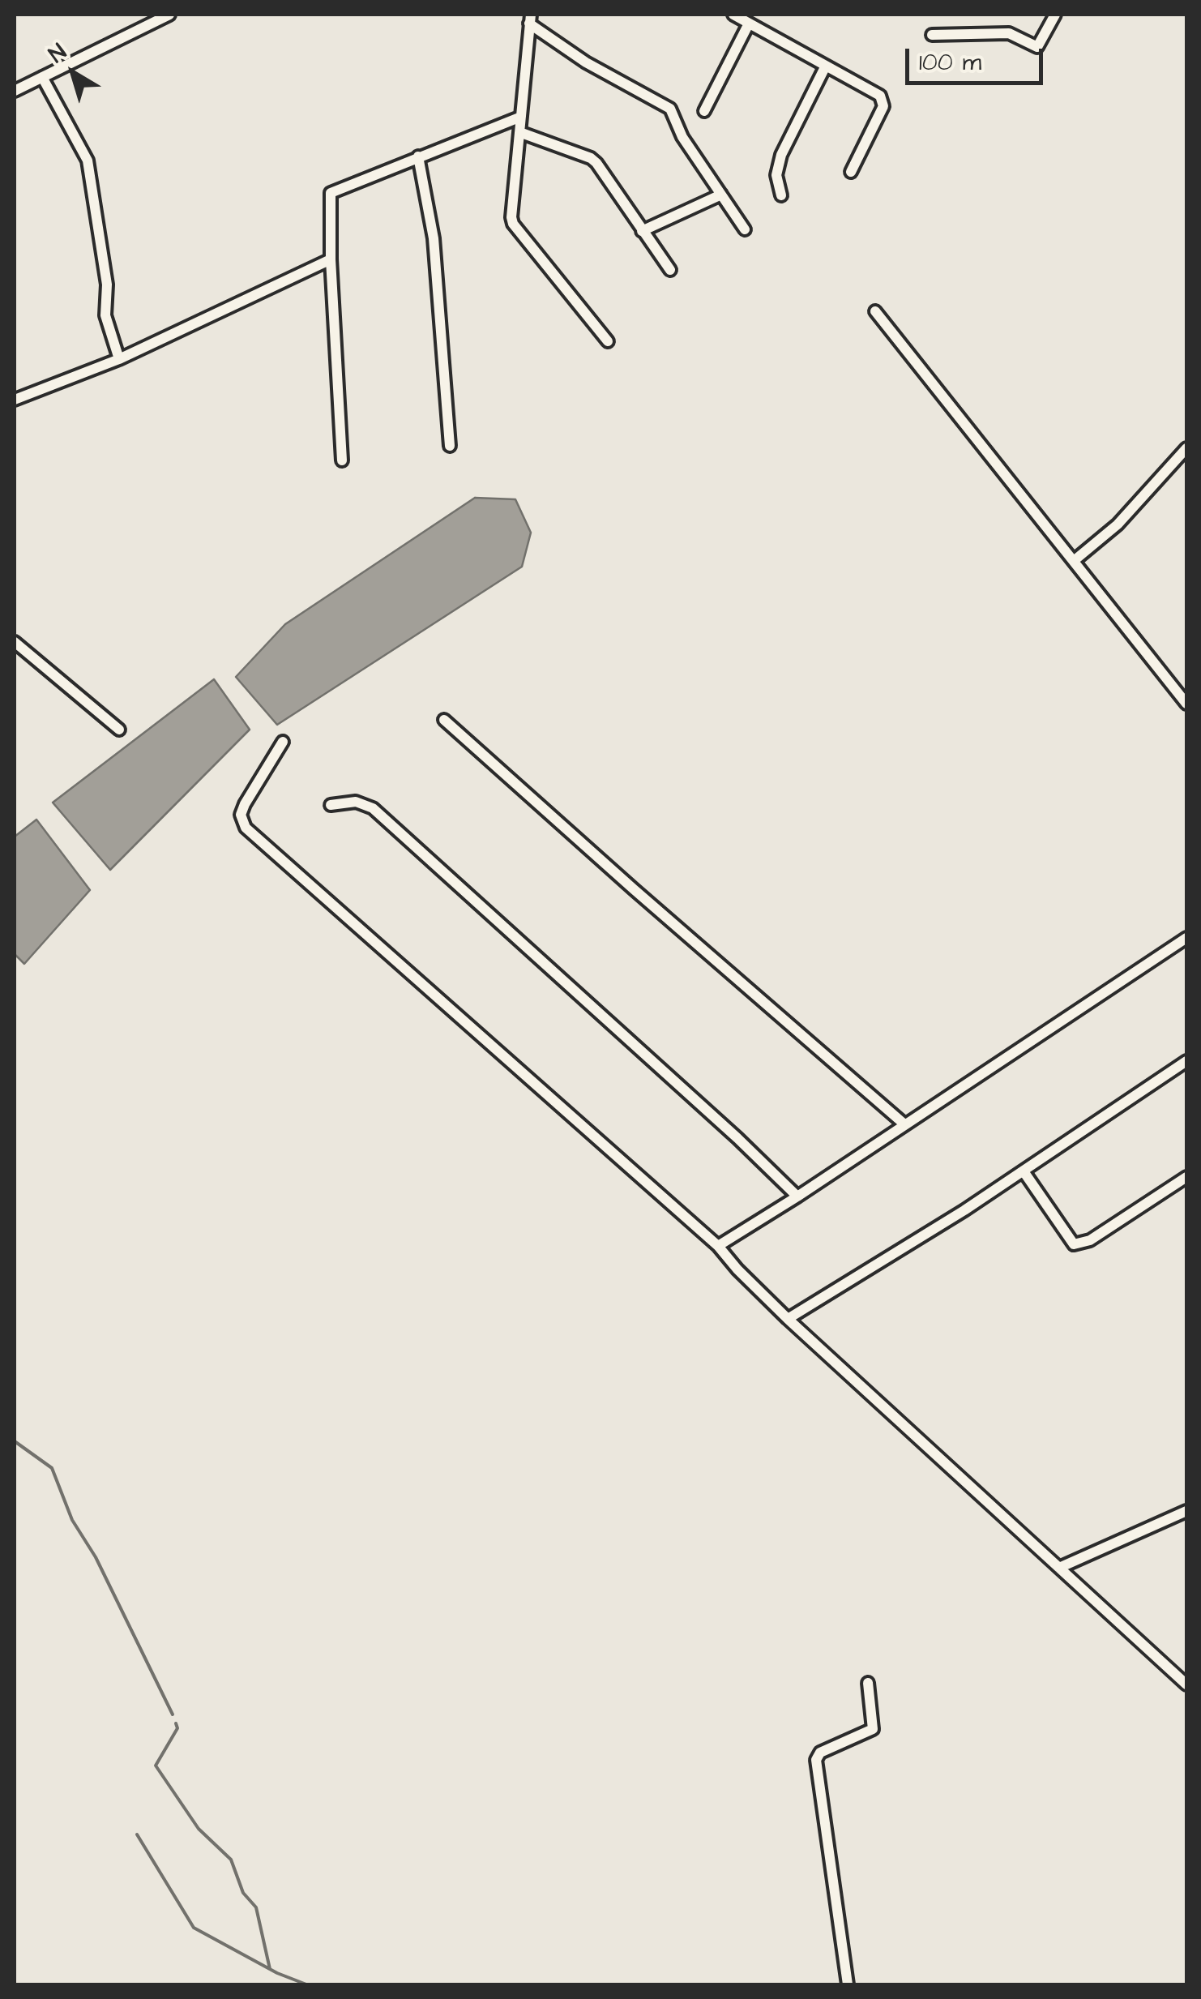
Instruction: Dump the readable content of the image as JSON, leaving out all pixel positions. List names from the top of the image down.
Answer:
{
  "scale_bar": "100 m",
  "north": "top left"
}
